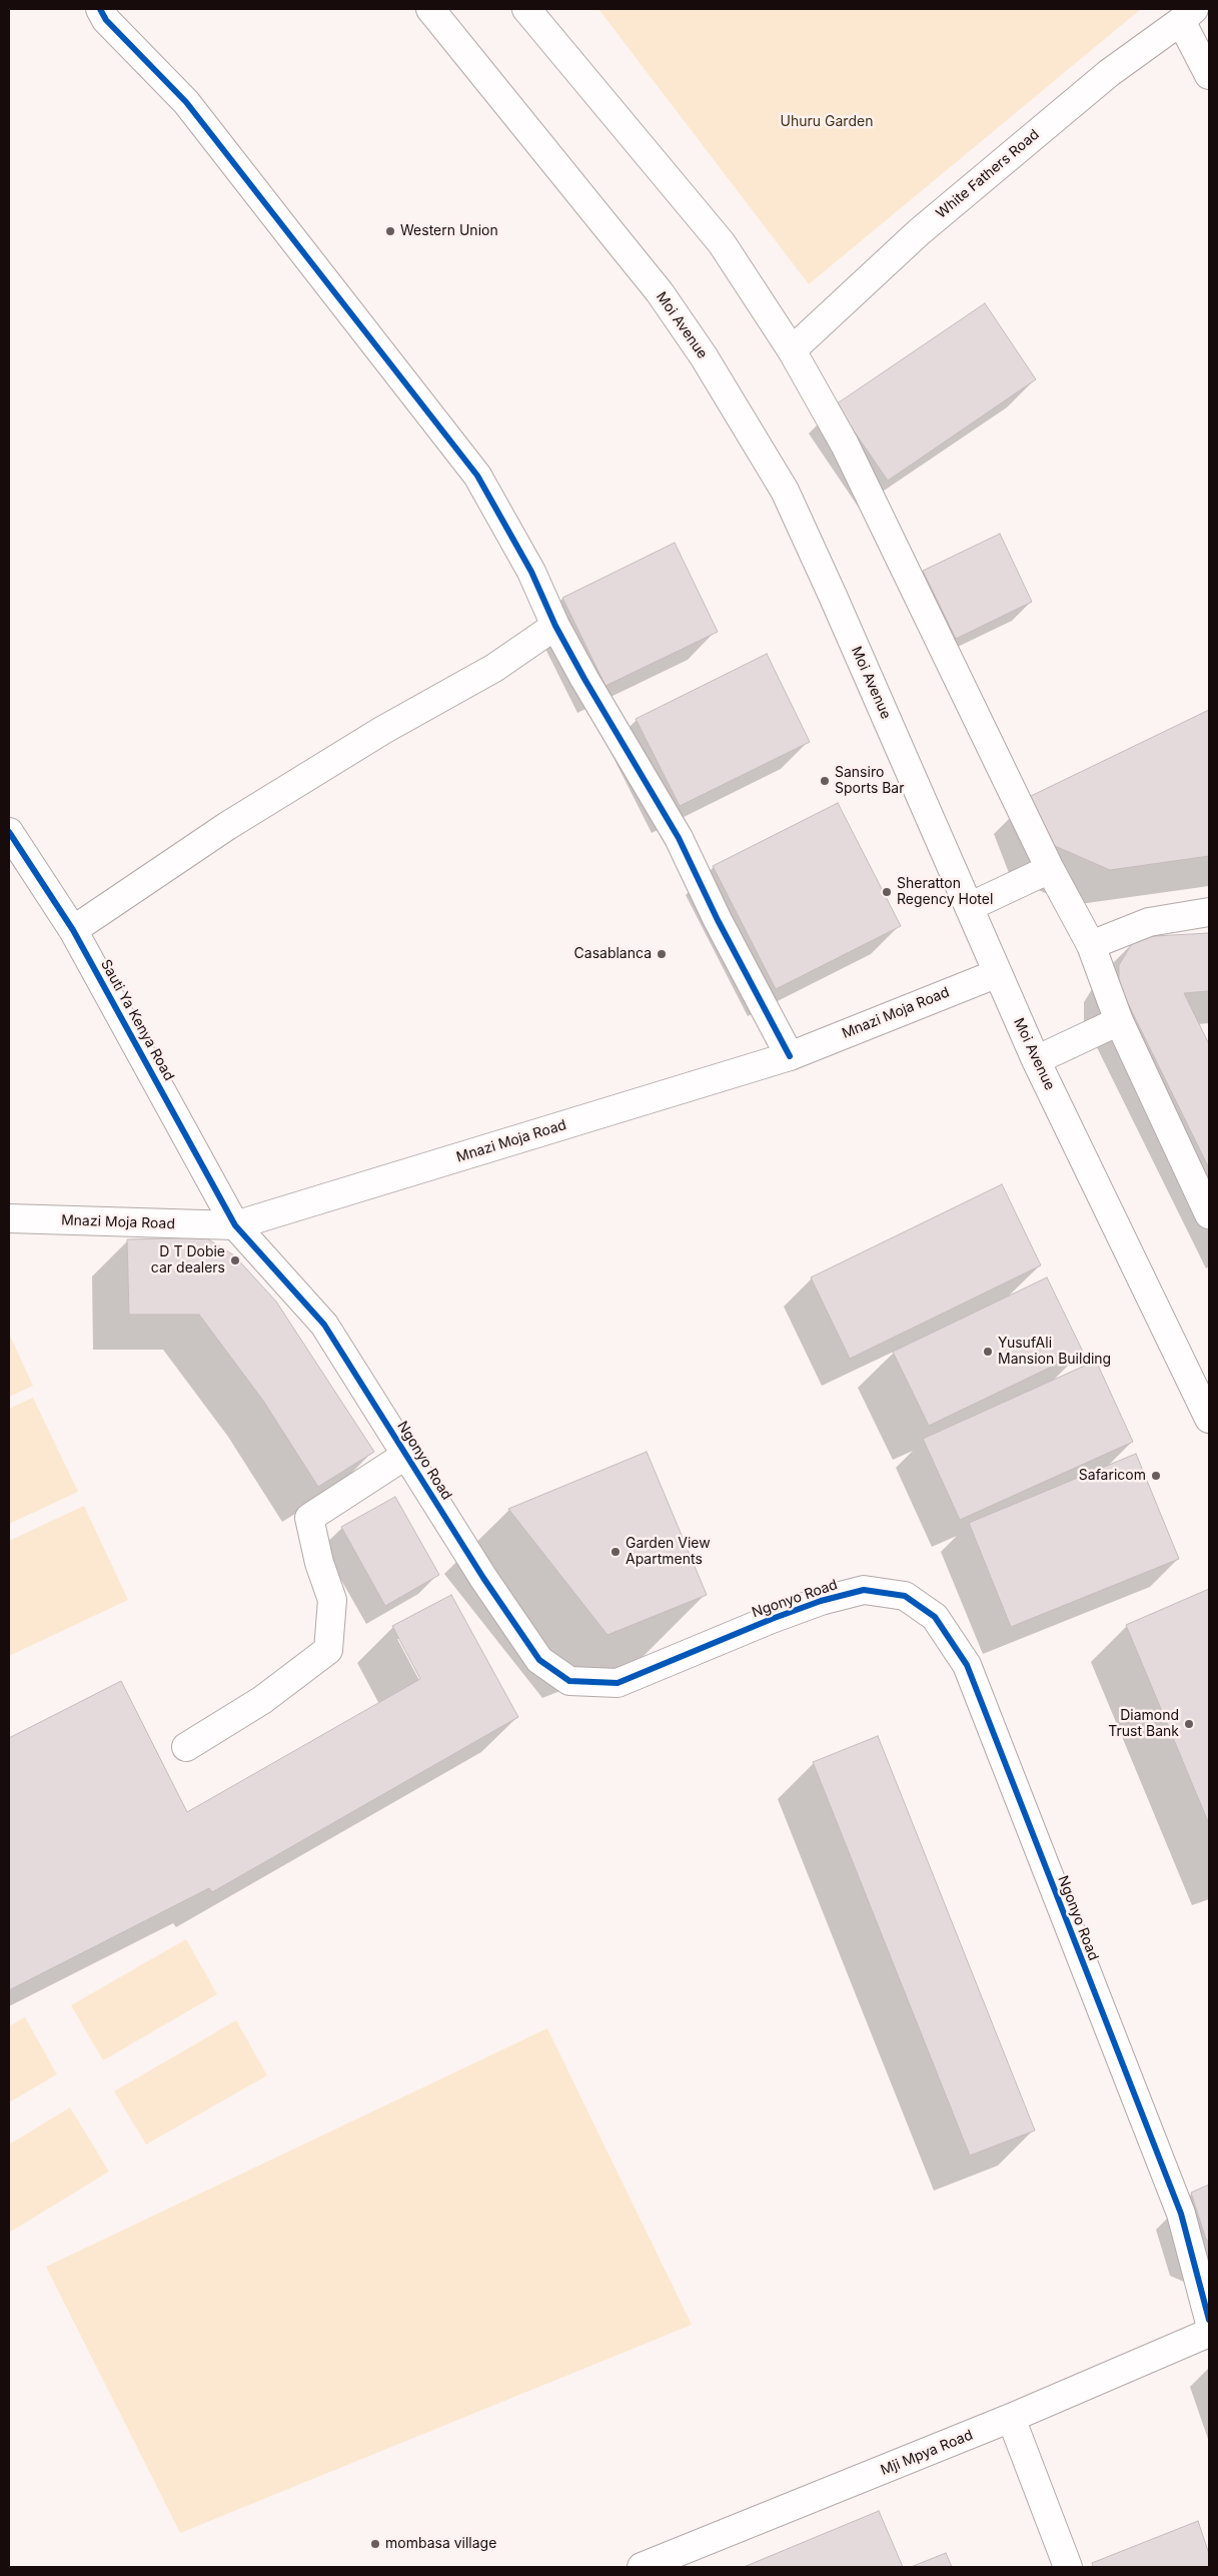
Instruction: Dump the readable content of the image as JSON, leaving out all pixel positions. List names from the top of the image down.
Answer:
{
  "streets": {
    "street": [
      "White Fathers Road",
      "Moi Avenue",
      "Mnazi Moja Road",
      "Sauti Ya Kenya Road",
      "Ngonyo Road",
      "Mji Mpya Road"
    ]
  },
  "crossings": [
    ["Moi Avenue", "Mnazi Moja Road"],
    ["Mnazi Moja Road", "Sauti Ya Kenya Road"],
    ["Mnazi Moja Road", "Ngonyo Road"],
    ["Sauti Ya Kenya Road", "Ngonyo Road"]
  ],
  "parks": ["Uhuru Garden"],
  "places": [
    "Western Union",
    "Sansiro Sports Bar",
    "Sheratton Regency Hotel",
    "Casablanca",
    "D T Dobie car dealers",
    "YusufAli Mansion Building",
    "Safaricom",
    "Garden View Apartments",
    "Diamond Trust Bank",
    "mombasa village"
  ]
}
